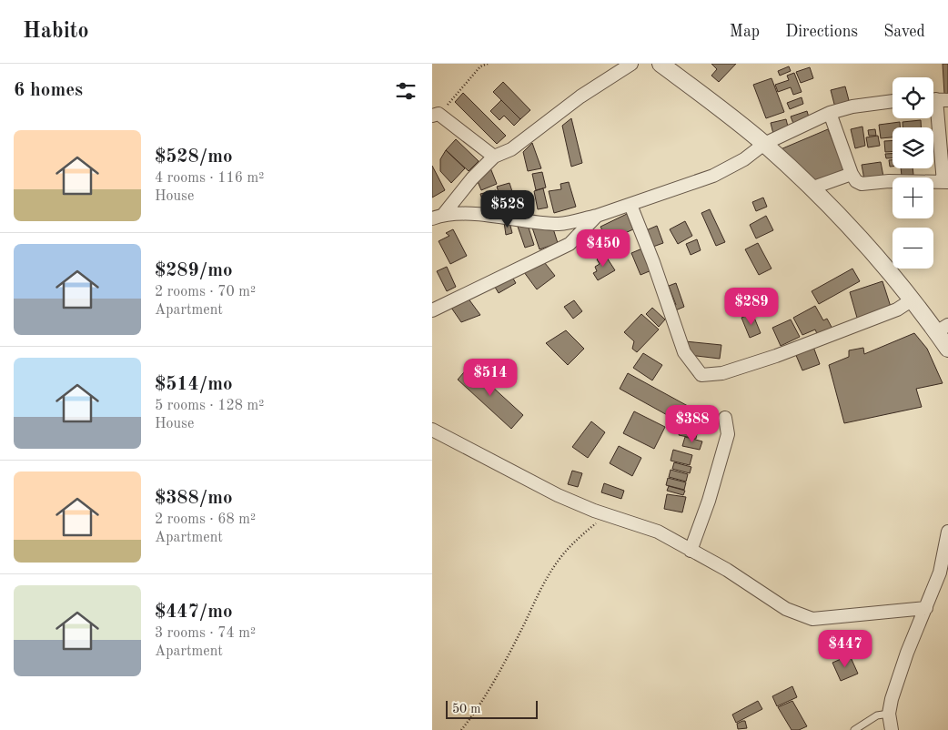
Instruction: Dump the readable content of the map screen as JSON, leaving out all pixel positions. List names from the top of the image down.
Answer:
{
  "scale_bar": "50 m",
  "page": {
    "header": "Habito",
    "nav": ["Map", "Directions", "Saved"],
    "heading": "6 homes",
    "map_buttons": ["+", "−"],
    "list": [
      {
        "name": "$528/mo",
        "note": "4 rooms · 116 m² · House"
      },
      {
        "name": "$289/mo",
        "note": "2 rooms · 70 m² · Apartment"
      },
      {
        "name": "$514/mo",
        "note": "5 rooms · 128 m² · House"
      },
      {
        "name": "$388/mo",
        "note": "2 rooms · 68 m² · Apartment"
      },
      {
        "name": "$447/mo",
        "note": "3 rooms · 74 m² · Apartment"
      }
    ],
    "price": [
      "$528",
      "$450",
      "$289",
      "$514",
      "$388",
      "$447"
    ],
    "scale": "50 m"
  }
}
